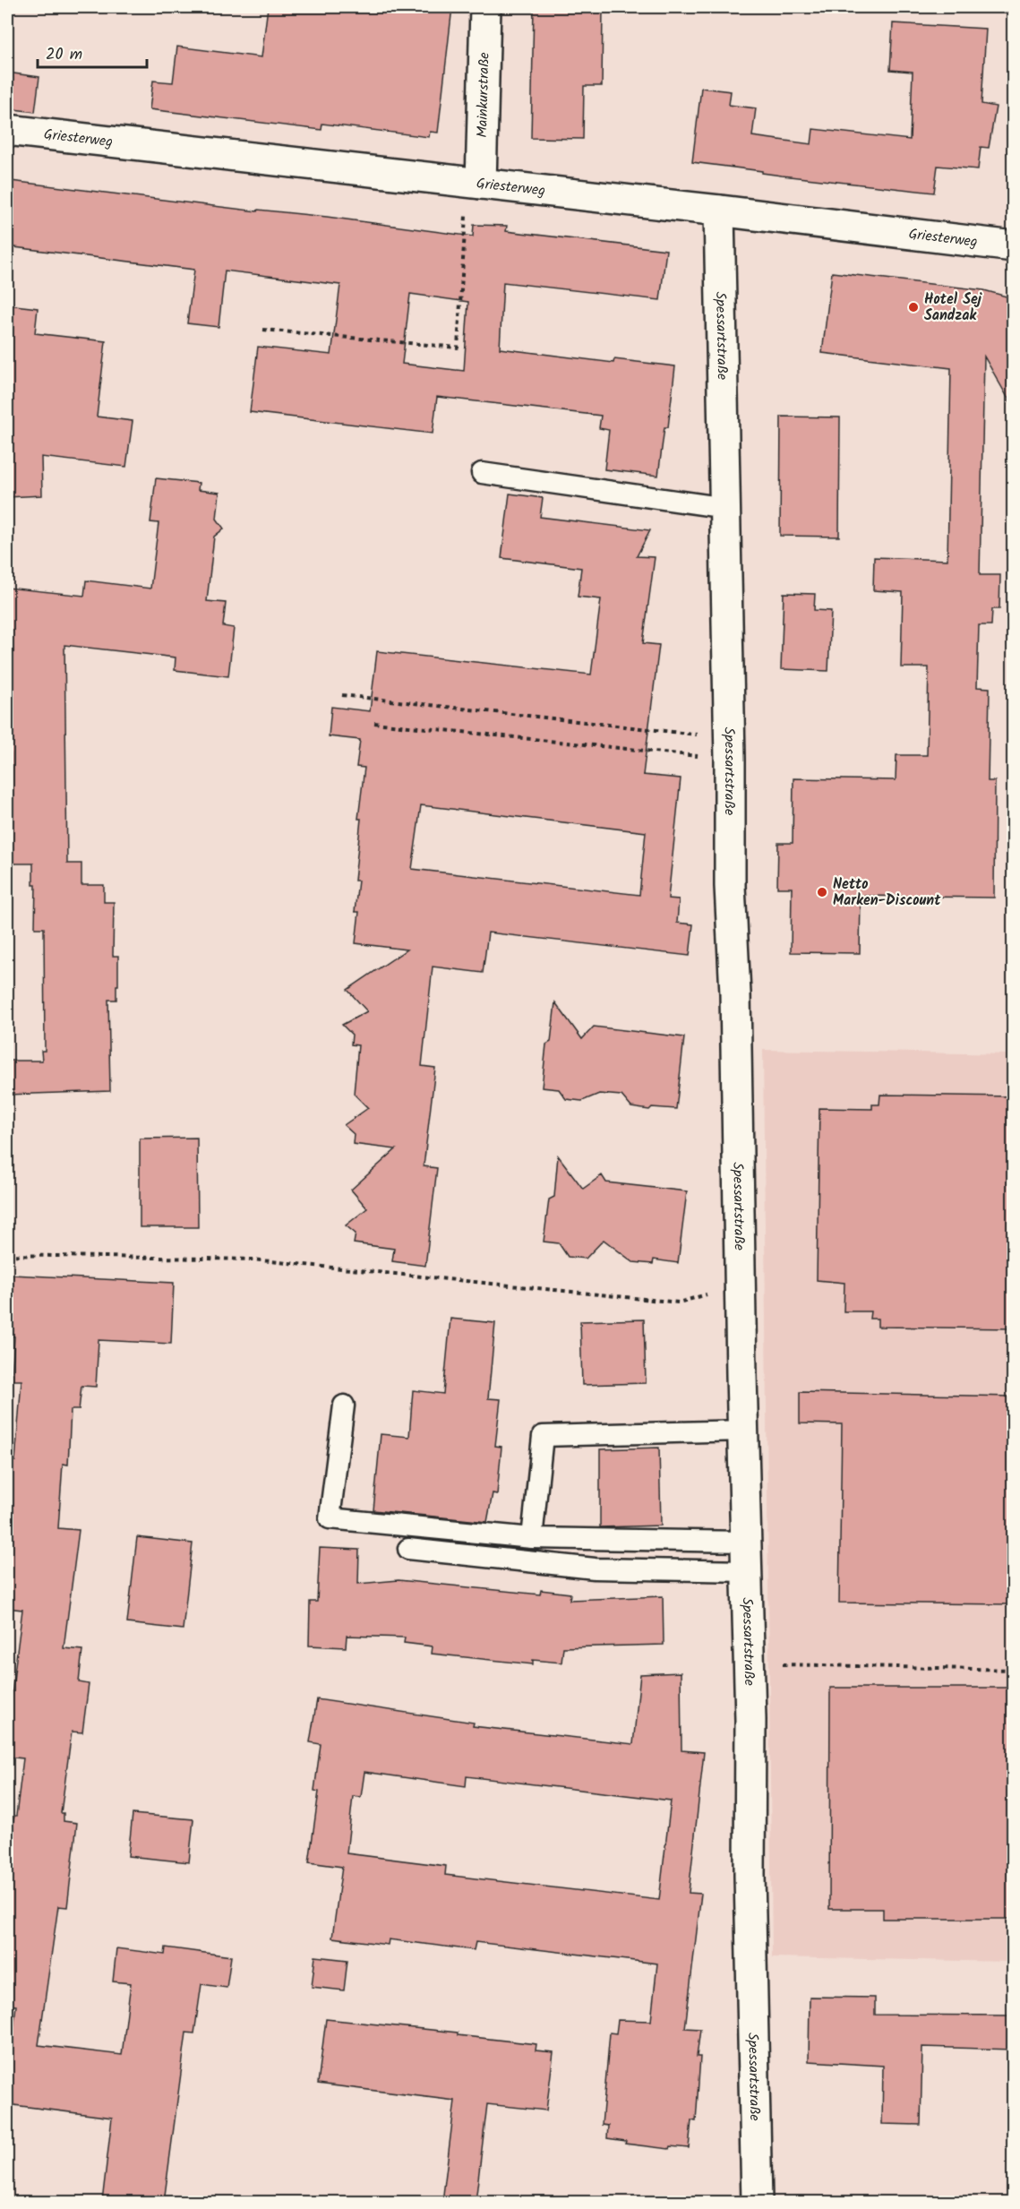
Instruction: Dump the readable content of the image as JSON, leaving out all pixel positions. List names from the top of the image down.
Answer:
{
  "streets": {
    "street": ["Mainkurstraße", "Griesterweg", "Spessartstraße"]
  },
  "crossings": [
    ["Mainkurstraße", "Griesterweg"],
    ["Griesterweg", "Spessartstraße"]
  ],
  "places": ["Hotel Sej Sandzak", "Netto Marken-Discount"],
  "scale_bar": "20 m"
}
